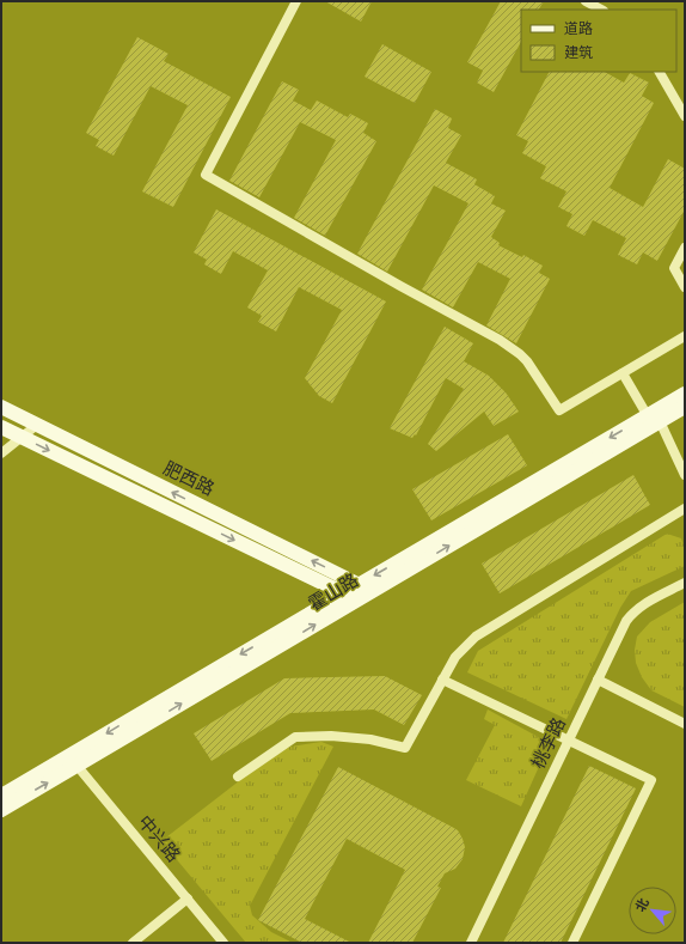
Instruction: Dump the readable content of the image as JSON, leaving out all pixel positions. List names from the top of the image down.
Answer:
{
  "streets": {
    "main road": ["肥西路", "霍山路"],
    "street": ["桃李路", "中兴路"]
  },
  "crossings": [
    ["肥西路", "霍山路"],
    ["霍山路", "中兴路"]
  ],
  "legend": ["道路", "建筑"],
  "north": "top left"
}
